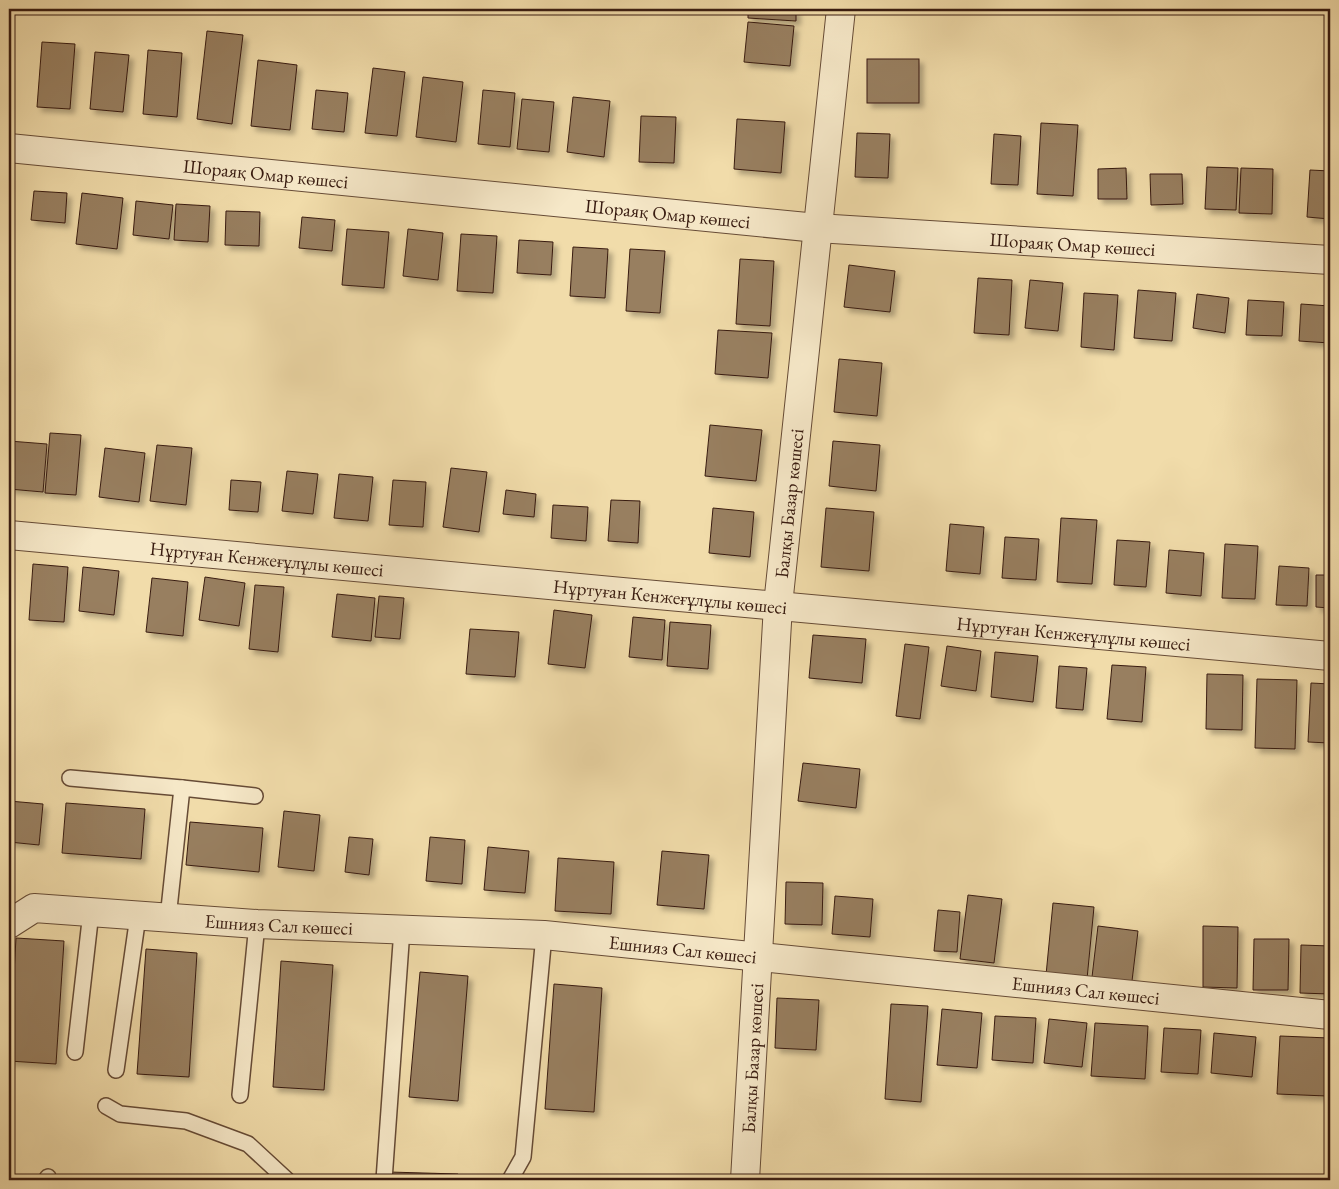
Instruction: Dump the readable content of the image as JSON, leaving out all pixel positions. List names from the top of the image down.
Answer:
{
  "streets": {
    "street": [
      "Шораяқ Омар көшесі",
      "Балқы Базар көшесі",
      "Нұртуған Кенжеғұлұлы көшесі",
      "Ешнияз Сал көшесі"
    ]
  },
  "crossings": [
    ["Шораяқ Омар көшесі", "Балқы Базар көшесі"],
    ["Балқы Базар көшесі", "Нұртуған Кенжеғұлұлы көшесі"],
    ["Балқы Базар көшесі", "Ешнияз Сал көшесі"]
  ]
}
